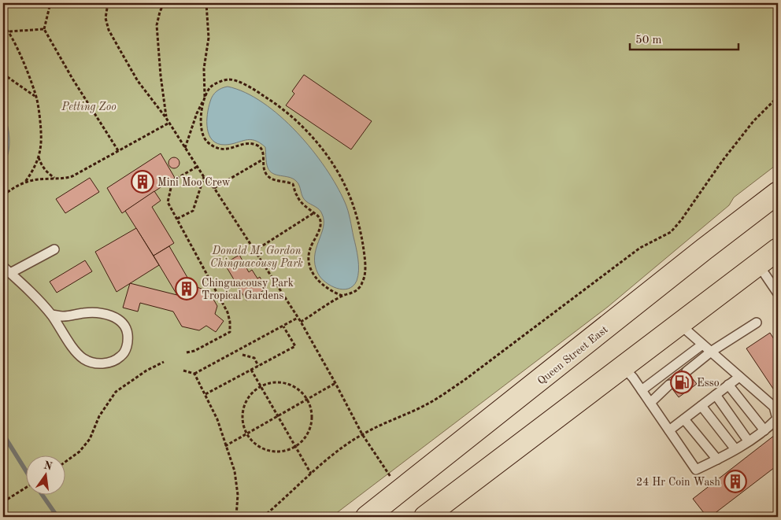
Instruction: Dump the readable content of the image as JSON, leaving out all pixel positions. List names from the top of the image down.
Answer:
{
  "streets": {
    "main road": ["Queen Street East"]
  },
  "parks": ["Petting Zoo", "Donald M. Gordon Chinguacousy Park"],
  "places": {
    "building": ["Mini Moo Crew", "Chinguacousy Park Tropical Gardens", "24 Hr Coin Wash"],
    "fuel station": ["Esso"]
  },
  "scale_bar": "50 m",
  "north": "top"
}
